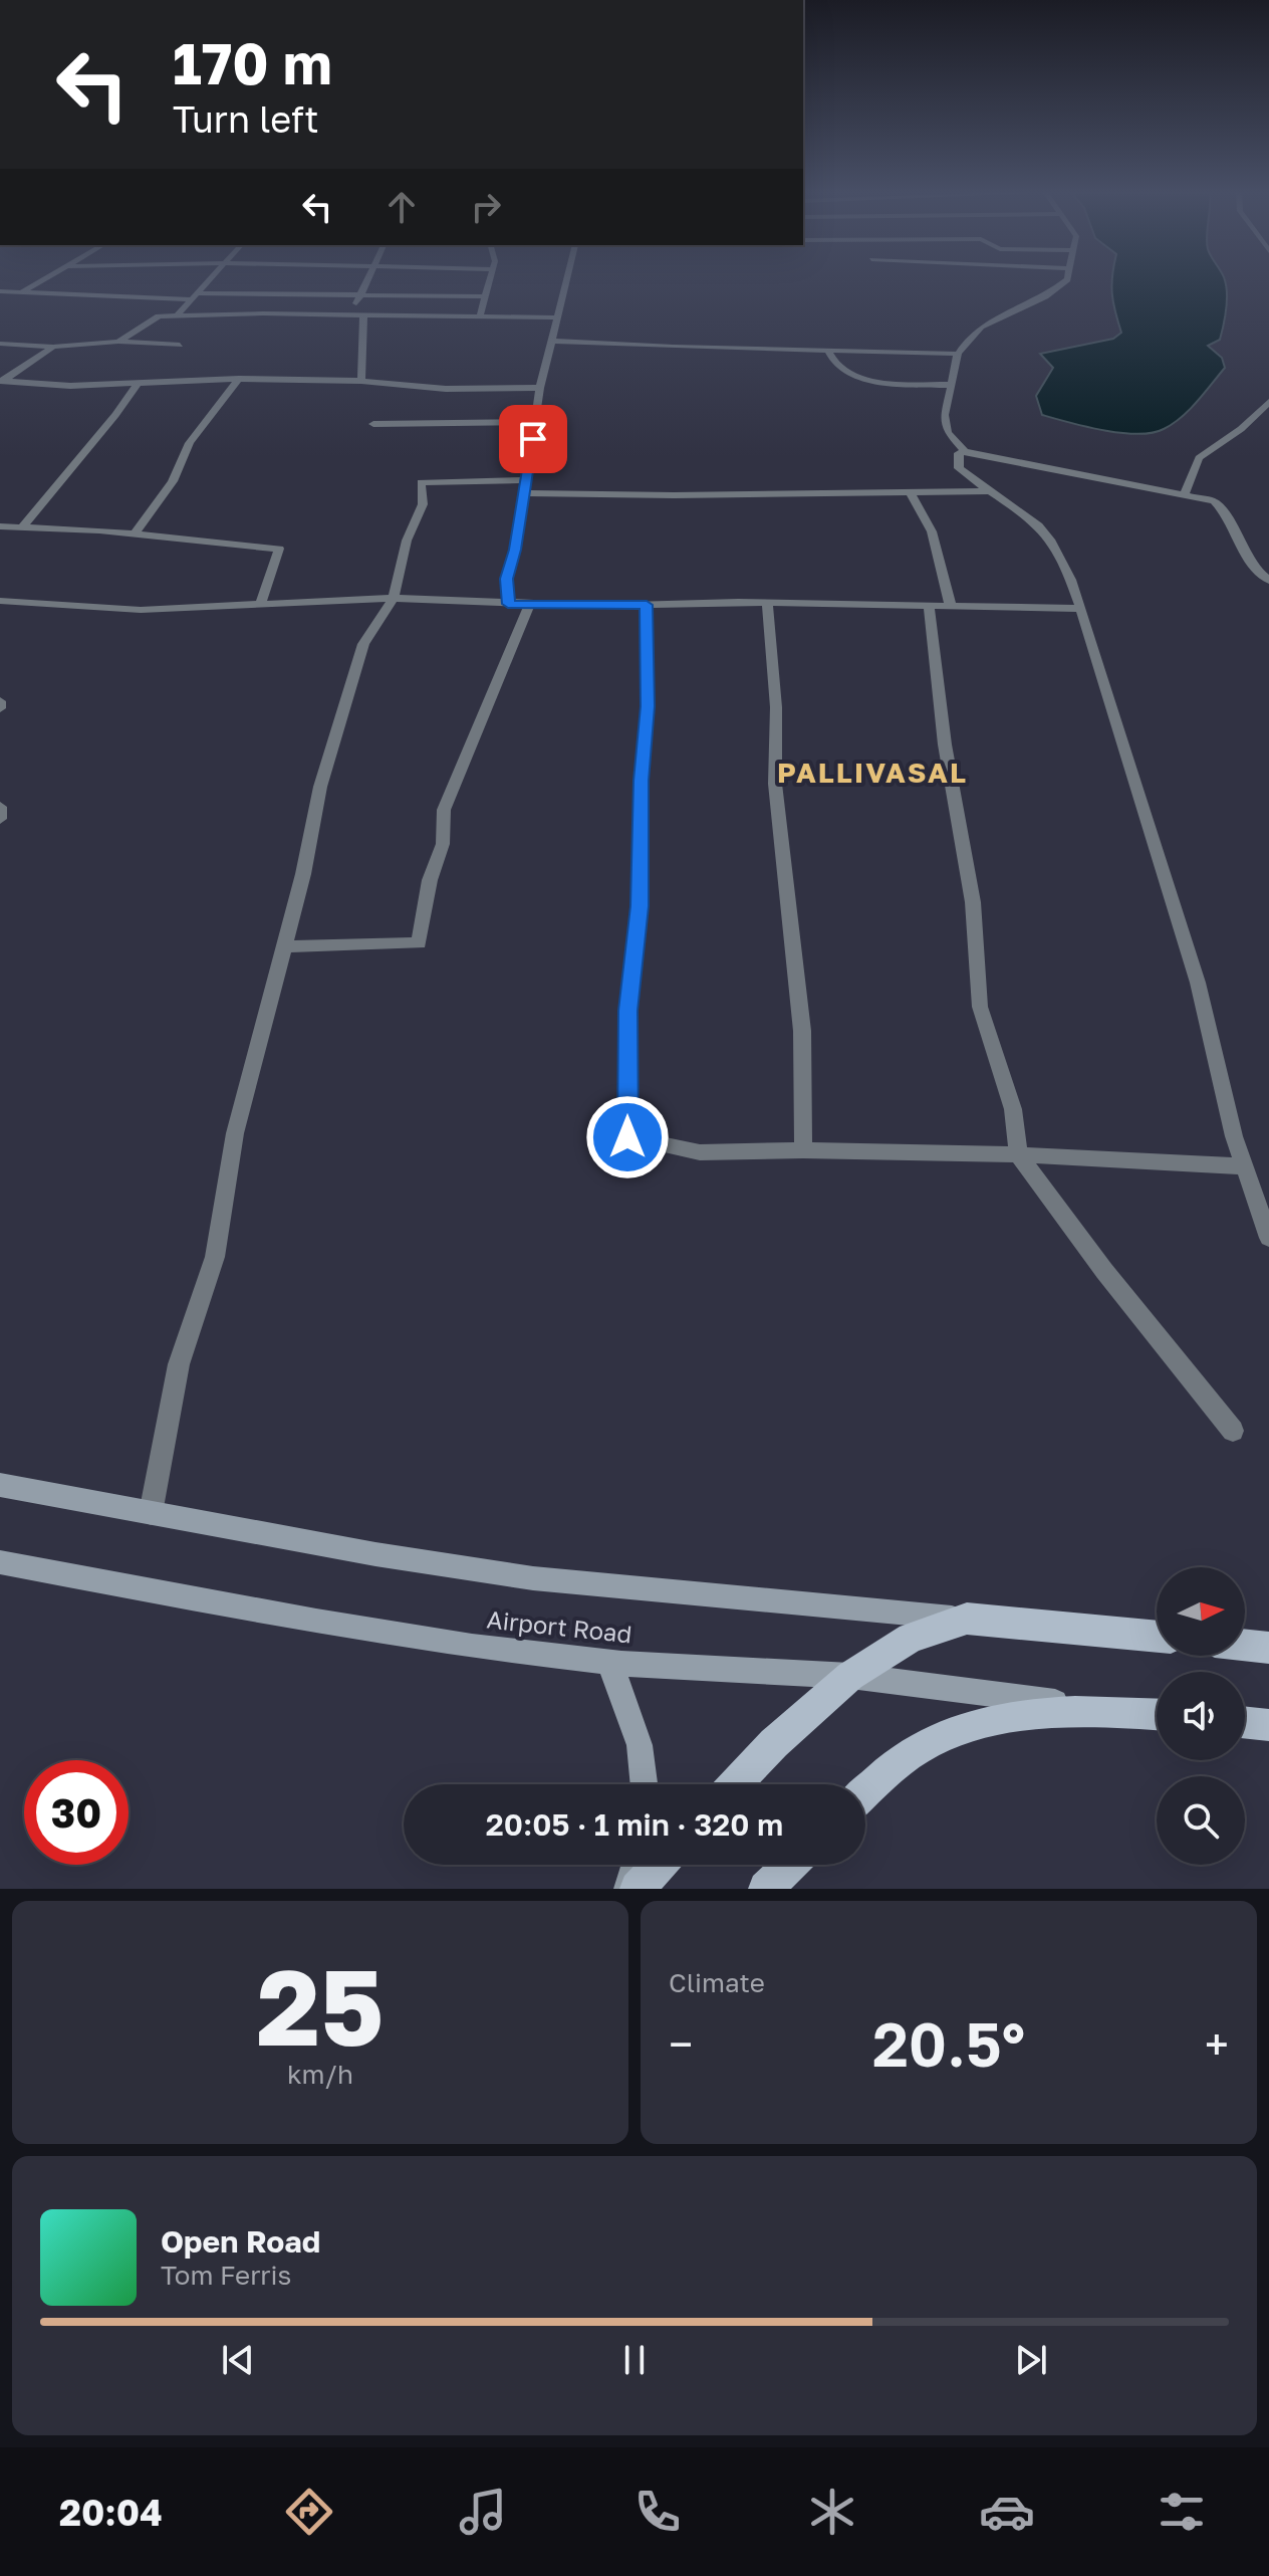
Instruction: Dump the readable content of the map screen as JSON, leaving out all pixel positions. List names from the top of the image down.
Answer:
{
  "streets": {
    "main road": ["Airport Road"]
  },
  "districts": ["PALLIVASAL"],
  "north": "right",
  "page": {
    "turn": ["170 m", "Turn left"],
    "limit": "30",
    "trip": "20:05 · 1 min · 320 m",
    "tile": [
      ["25", "km/h"],
      "Climate"
    ],
    "heat": ["−", "20.5°", "+"],
    "song": ["Open Road", "Tom Ferris"],
    "tabs": "20:04"
  }
}
